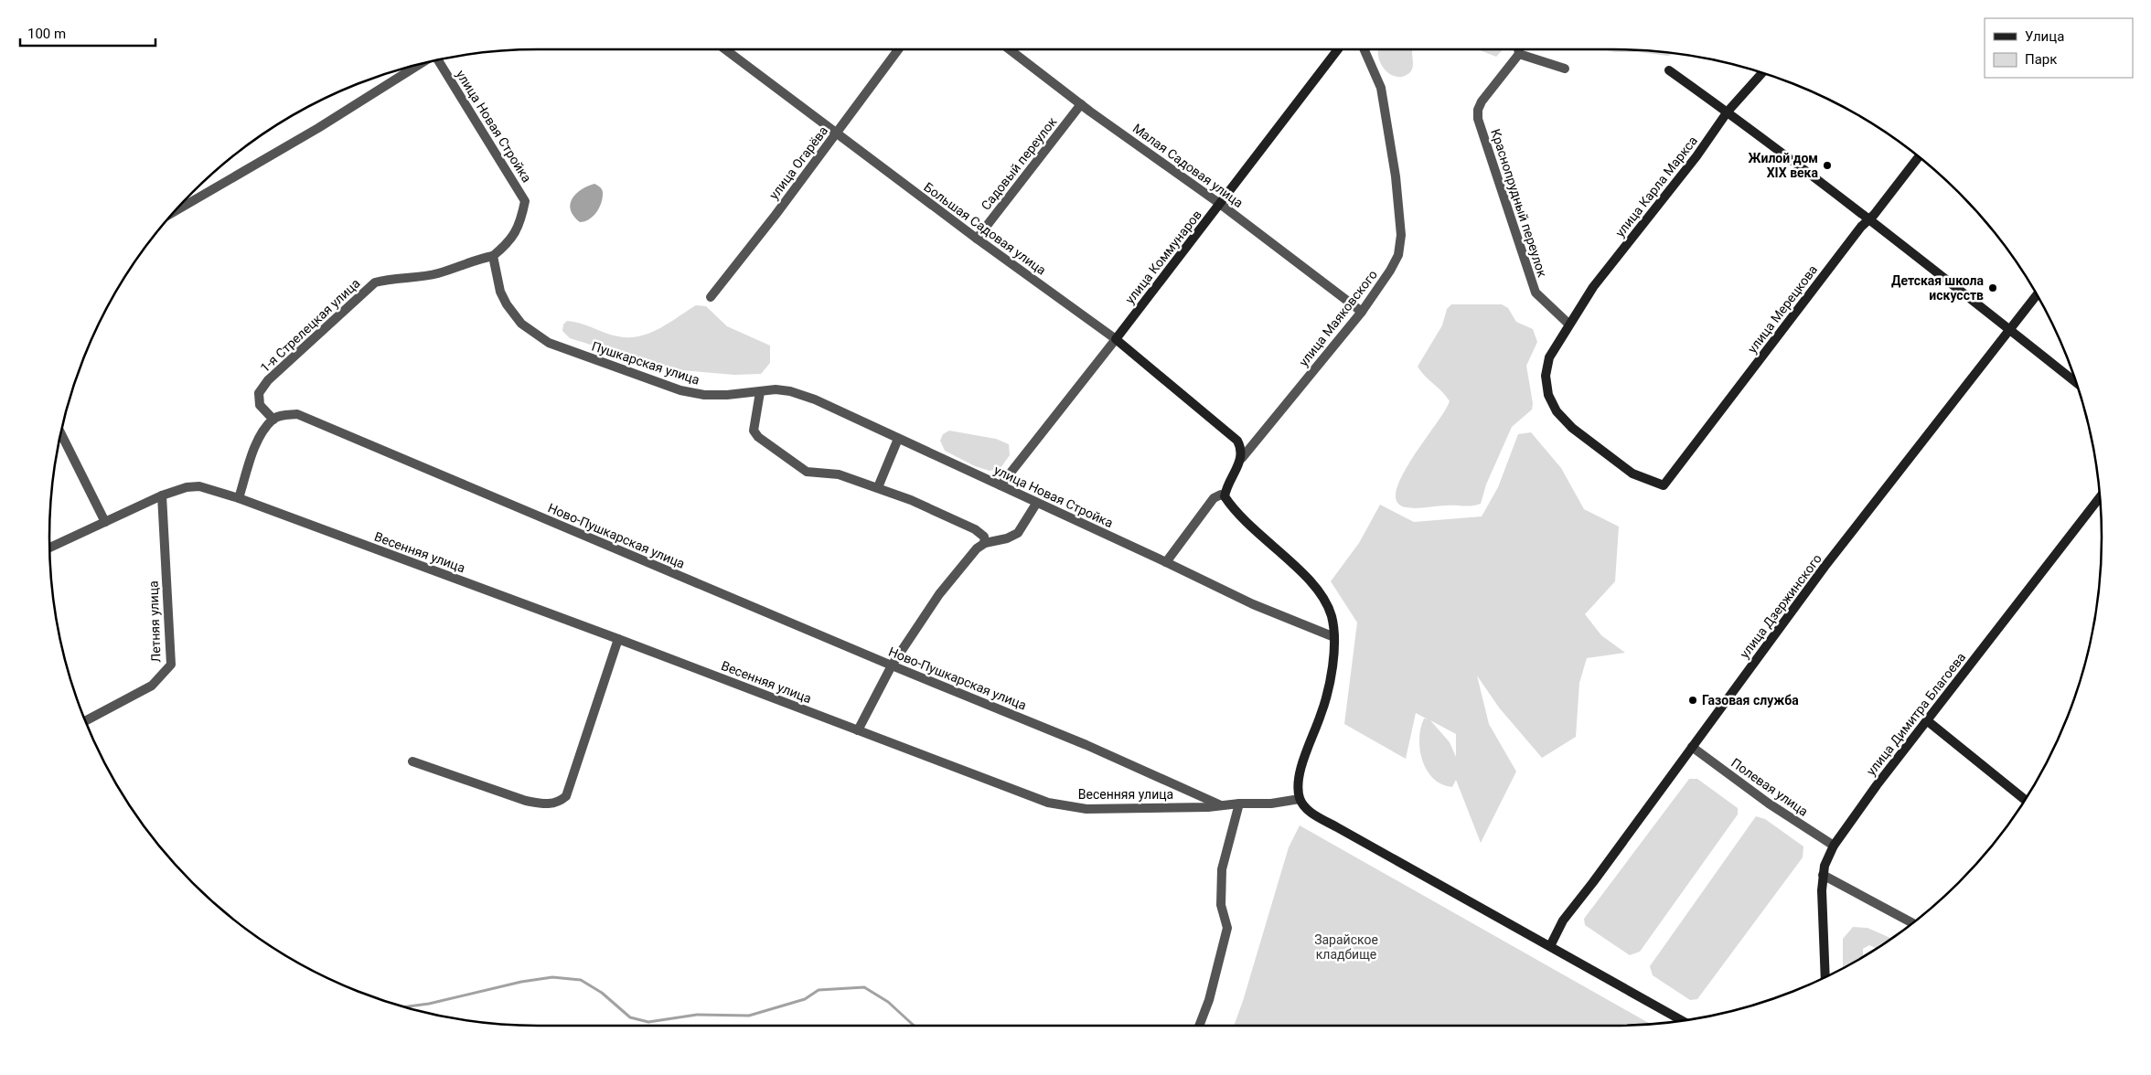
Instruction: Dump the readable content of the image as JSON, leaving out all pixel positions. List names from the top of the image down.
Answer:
{
  "streets": {
    "street": [
      "улица Новая Стройка",
      "улица Огарёва",
      "Садовый переулок",
      "Малая Садовая улица",
      "улица Карла Маркса",
      "Краснопрудный переулок",
      "Большая Садовая улица",
      "улица Коммунаров",
      "улица Мерецкова",
      "улица Маяковского",
      "1-я Стрелецкая улица",
      "Пушкарская улица",
      "Ново-Пушкарская улица",
      "Весенняя улица",
      "улица Дзержинского",
      "Летняя улица",
      "улица Димитра Благоева",
      "Полевая улица"
    ]
  },
  "crossings": [
    ["улица Новая Стройка", "улица Коммунаров"],
    ["улица Новая Стройка", "1-я Стрелецкая улица"],
    ["улица Новая Стройка", "Пушкарская улица"],
    ["улица Огарёва", "Большая Садовая улица"],
    ["Садовый переулок", "Малая Садовая улица"],
    ["Садовый переулок", "Большая Садовая улица"],
    ["Малая Садовая улица", "улица Коммунаров"],
    ["Малая Садовая улица", "улица Маяковского"],
    ["улица Карла Маркса", "Краснопрудный переулок"],
    ["улица Карла Маркса", "улица Мерецкова"],
    ["Краснопрудный переулок", "улица Мерецкова"],
    ["Большая Садовая улица", "улица Коммунаров"],
    ["Большая Садовая улица", "улица Маяковского"],
    ["1-я Стрелецкая улица", "Пушкарская улица"],
    ["1-я Стрелецкая улица", "Ново-Пушкарская улица"],
    ["Ново-Пушкарская улица", "Весенняя улица"],
    ["улица Дзержинского", "Полевая улица"],
    ["улица Димитра Благоева", "Полевая улица"]
  ],
  "parks": ["Зарайское кладбище"],
  "places": ["Жилой дом XIX века", "Детская школа искусств", "Газовая служба"],
  "legend": ["Улица", "Парк"],
  "scale_bar": "100 m"
}
